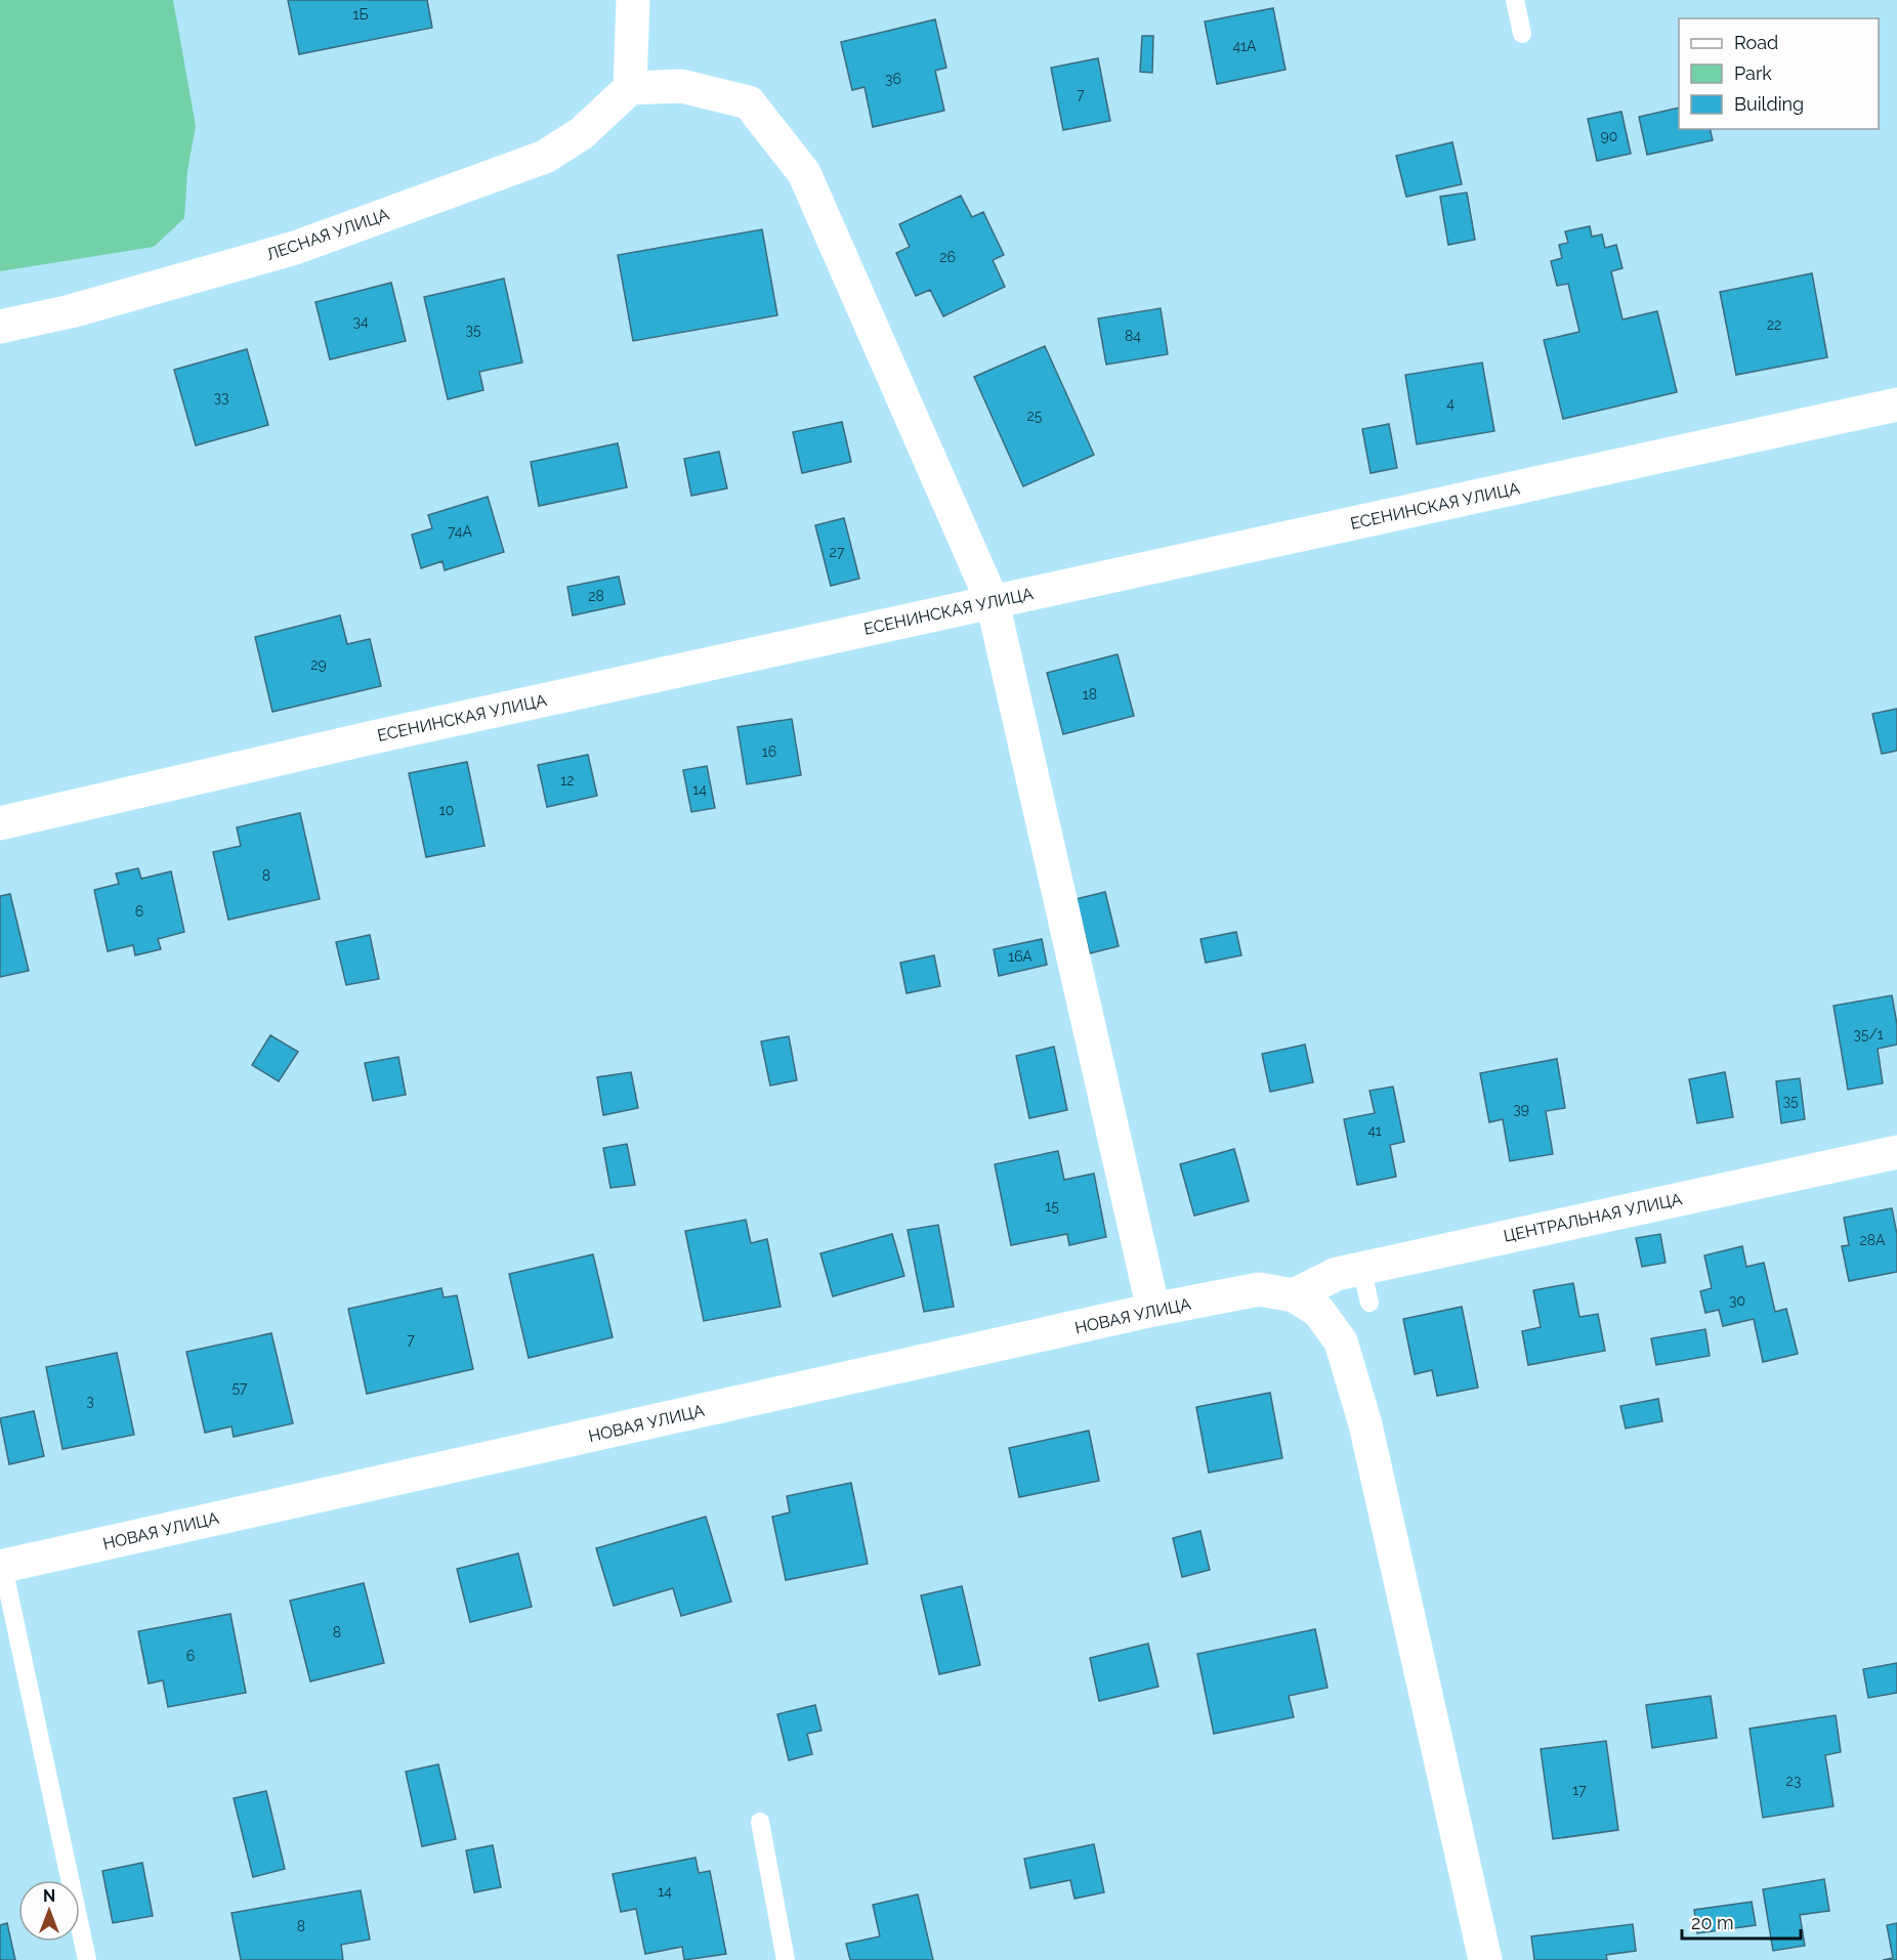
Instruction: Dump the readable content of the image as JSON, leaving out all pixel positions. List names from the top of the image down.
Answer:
{
  "streets": {
    "street": [
      "ЛЕСНАЯ УЛИЦА",
      "ЕСЕНИНСКАЯ УЛИЦА",
      "ЦЕНТРАЛЬНАЯ УЛИЦА",
      "НОВАЯ УЛИЦА"
    ]
  },
  "crossings": [
    ["ЦЕНТРАЛЬНАЯ УЛИЦА", "НОВАЯ УЛИЦА"]
  ],
  "house_numbers": [
    "1Б",
    "41А",
    "36",
    "7",
    "90",
    "26",
    "34",
    "22",
    "35",
    "84",
    "33",
    "4",
    "25",
    "74А",
    "27",
    "28",
    "29",
    "18",
    "16",
    "12",
    "14",
    "10",
    "8",
    "6",
    "16А",
    "35/1",
    "35",
    "39",
    "41",
    "15",
    "28А",
    "30",
    "7",
    "57",
    "3",
    "8",
    "6",
    "23",
    "17",
    "14",
    "8"
  ],
  "legend": ["Road", "Park", "Building"],
  "scale_bar": "20 m",
  "north": "top"
}
